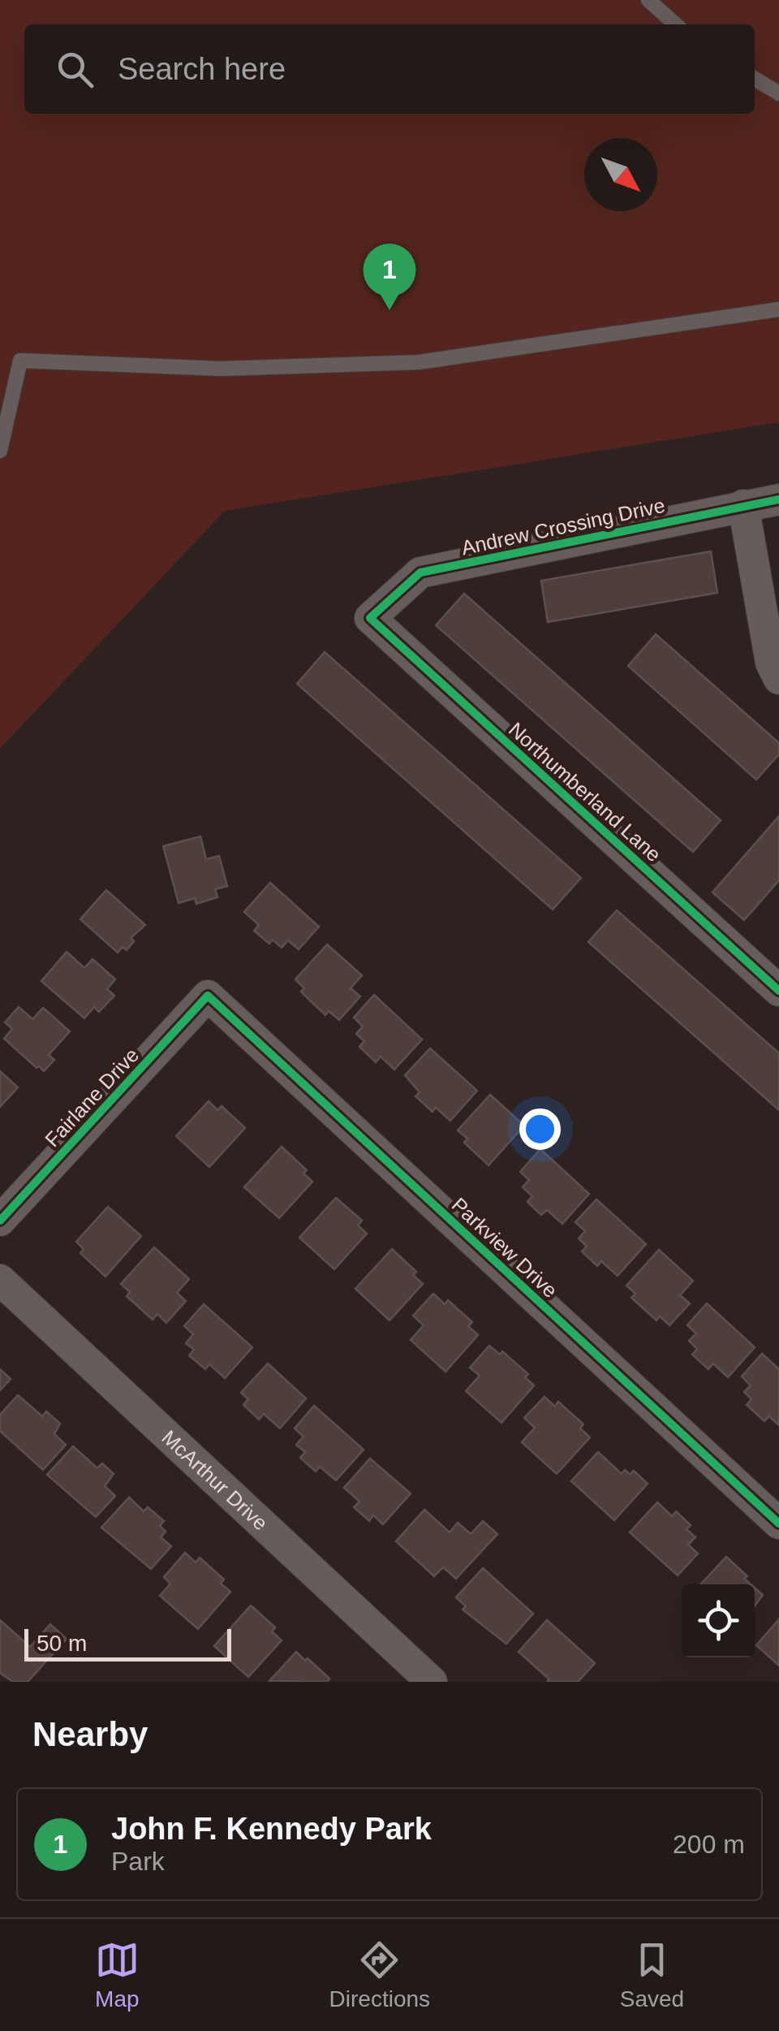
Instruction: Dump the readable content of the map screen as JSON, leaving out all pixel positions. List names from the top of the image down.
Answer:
{
  "streets": {
    "street": [
      "Andrew Crossing Drive",
      "Northumberland Lane",
      "Fairlane Drive",
      "Parkview Drive",
      "McArthur Drive"
    ]
  },
  "crossings": [
    ["Andrew Crossing Drive", "Northumberland Lane"],
    ["Fairlane Drive", "Parkview Drive"]
  ],
  "scale_bar": "50 m",
  "north": "bottom right",
  "page": {
    "search": "Search here",
    "pins": "1",
    "scale": "50 m",
    "heading": "Nearby",
    "list": [
      {
        "mark": "1",
        "name": "John F. Kennedy Park",
        "note": "Park",
        "value": "200 m"
      }
    ],
    "nav": ["Map", "Directions", "Saved"]
  }
}
